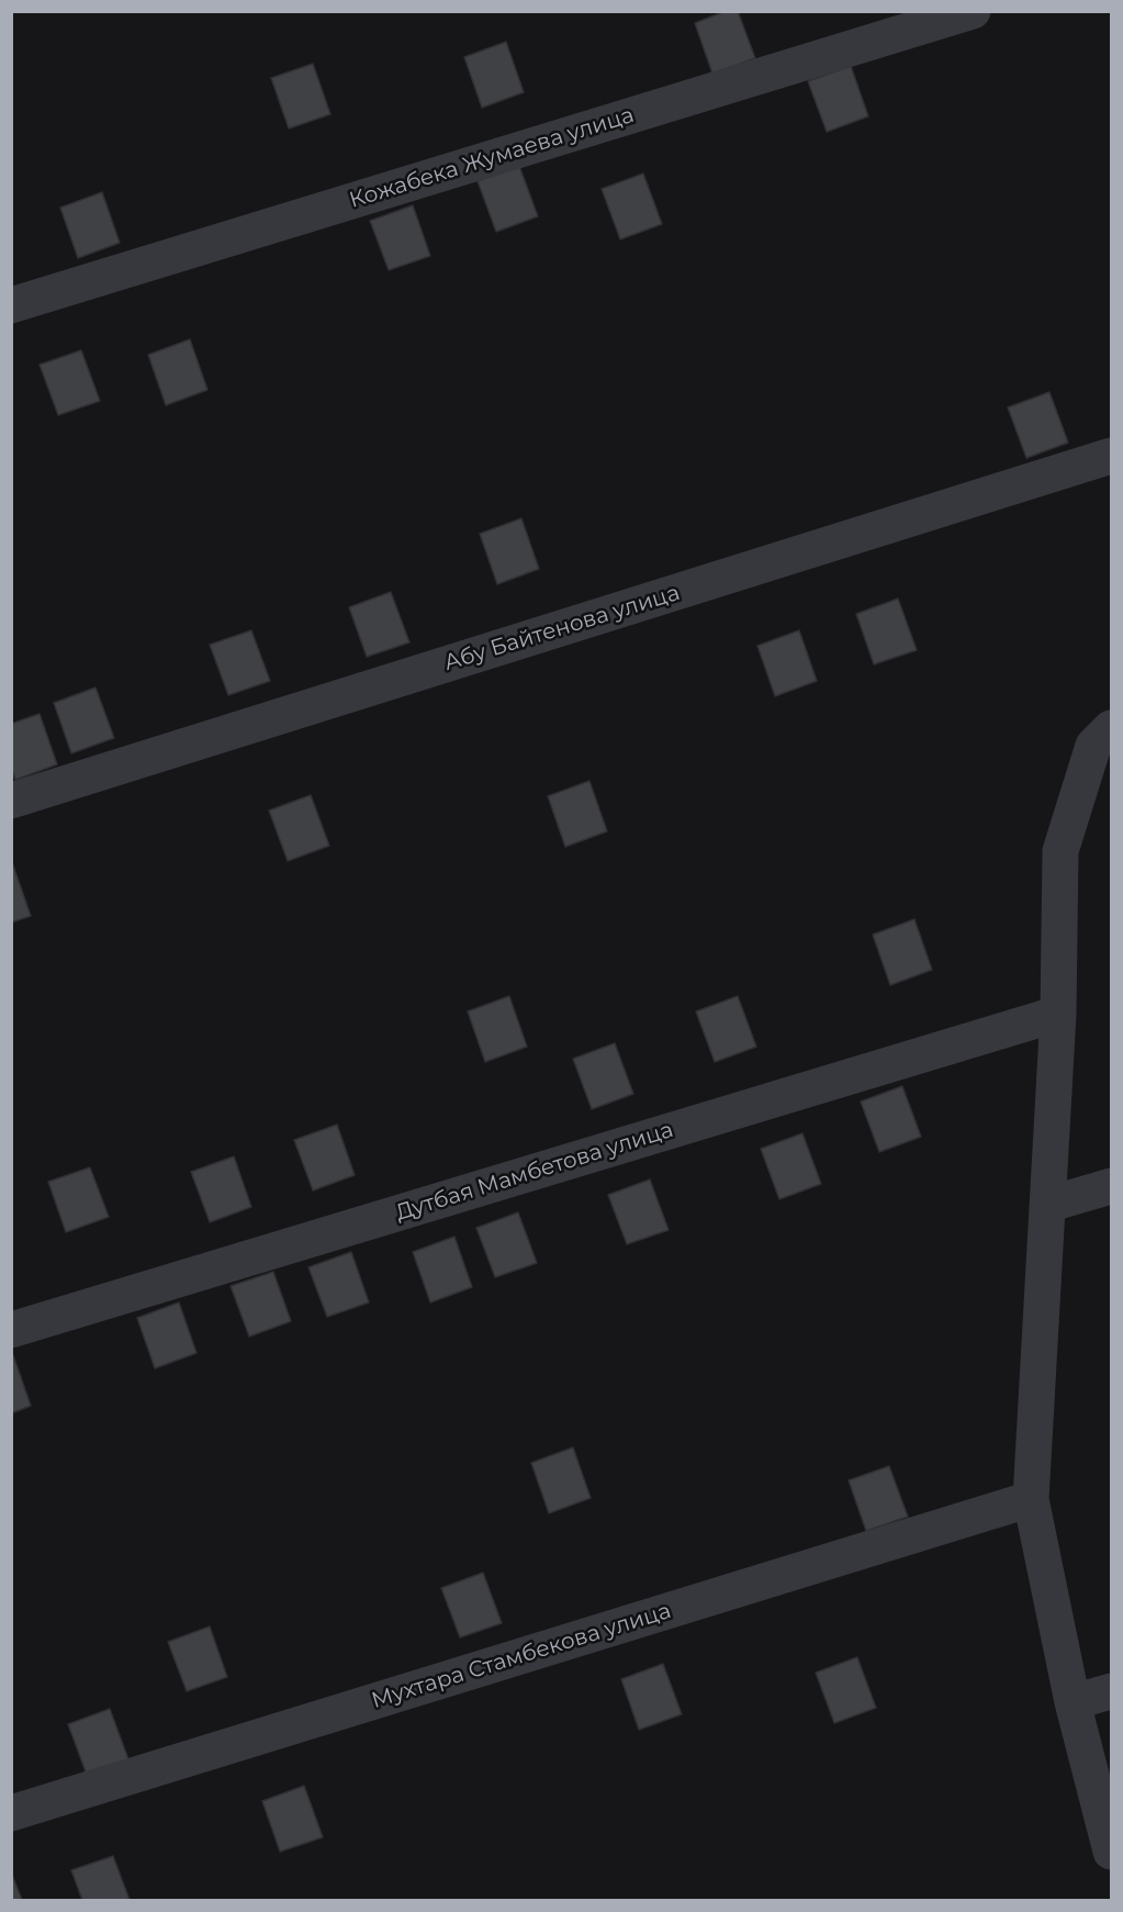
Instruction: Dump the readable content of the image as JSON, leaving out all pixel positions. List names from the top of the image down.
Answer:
{
  "streets": {
    "street": [
      "Кожабека Жумаева улица",
      "Абу Байтенова улица",
      "Дутбая Мамбетова улица",
      "Мухтара Стамбекова улица"
    ]
  }
}
